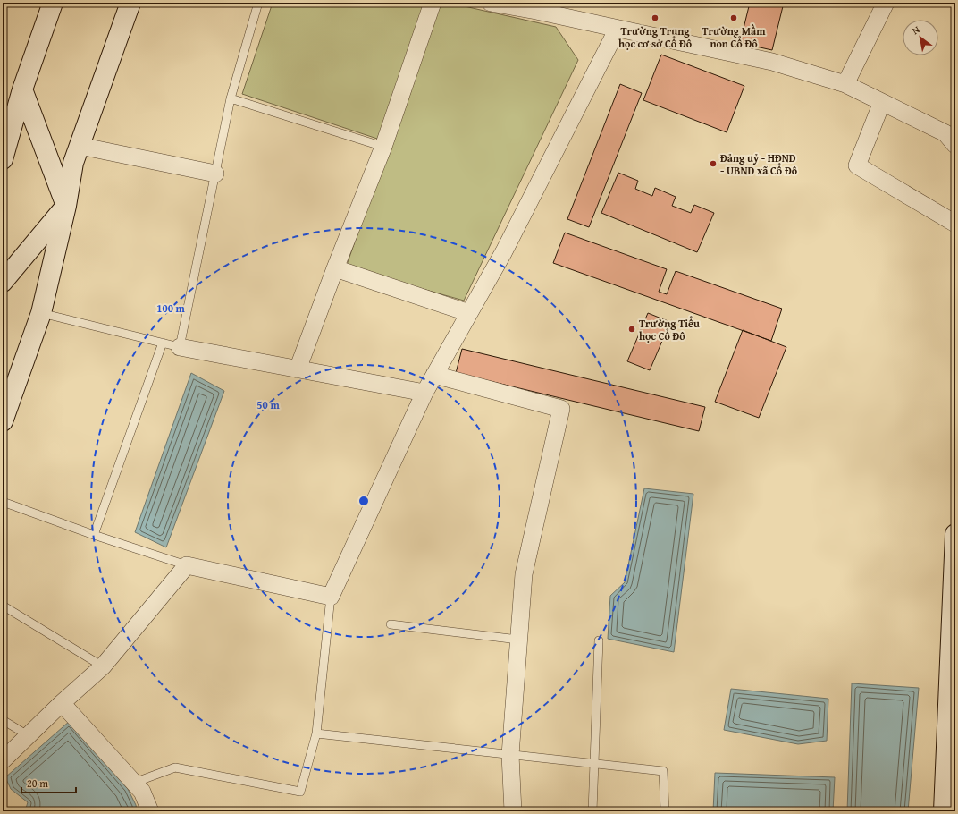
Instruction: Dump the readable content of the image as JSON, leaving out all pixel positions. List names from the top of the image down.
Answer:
{
  "places": [
    "Trường Trung học cơ sở Cổ Đô",
    "Trường Mầm non Cổ Đô",
    "Đảng uỷ - HĐND - UBND xã Cổ Đô",
    "Trường Tiểu học Cổ Đô"
  ],
  "scale_bar": "20 m",
  "north": "top left",
  "rings": ["100 m", "50 m"]
}
